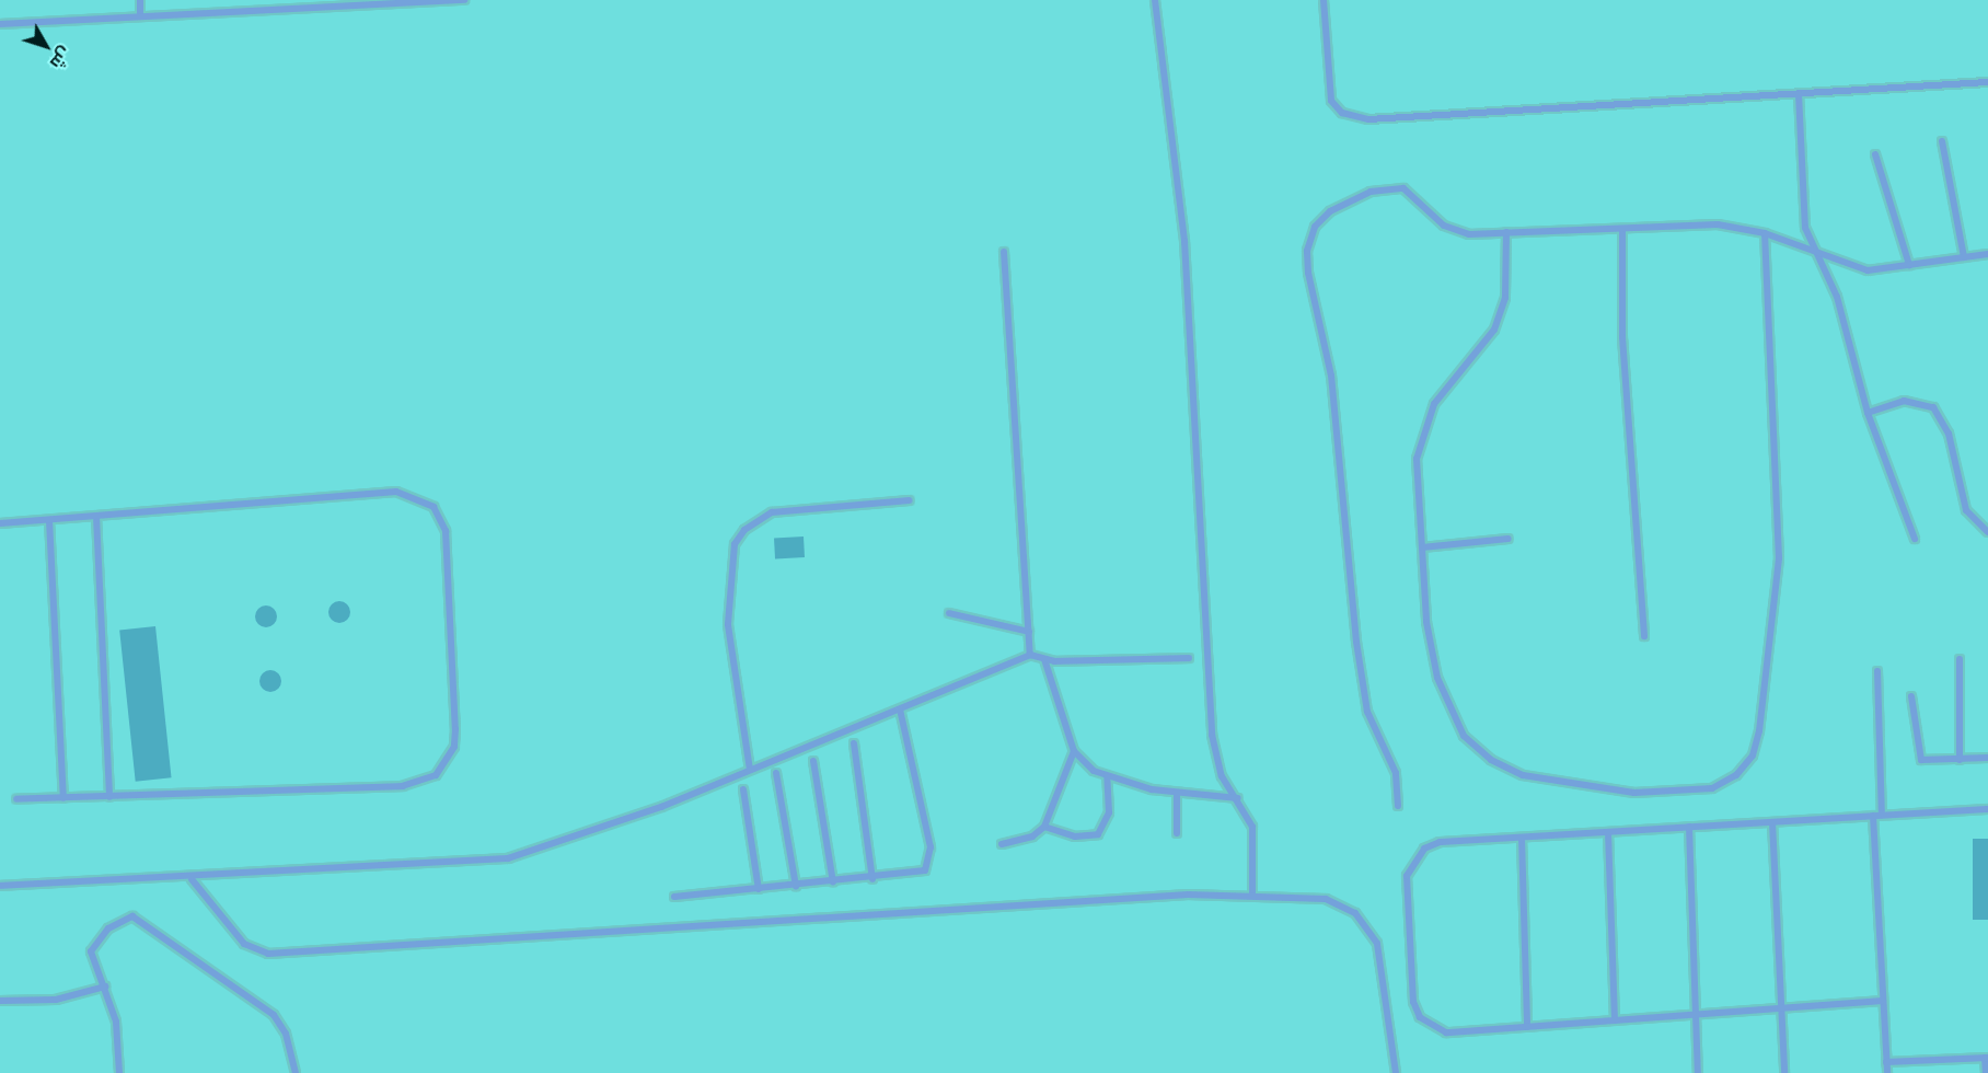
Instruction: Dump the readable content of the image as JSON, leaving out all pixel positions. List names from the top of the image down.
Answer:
{
  "north": "bottom right"
}
